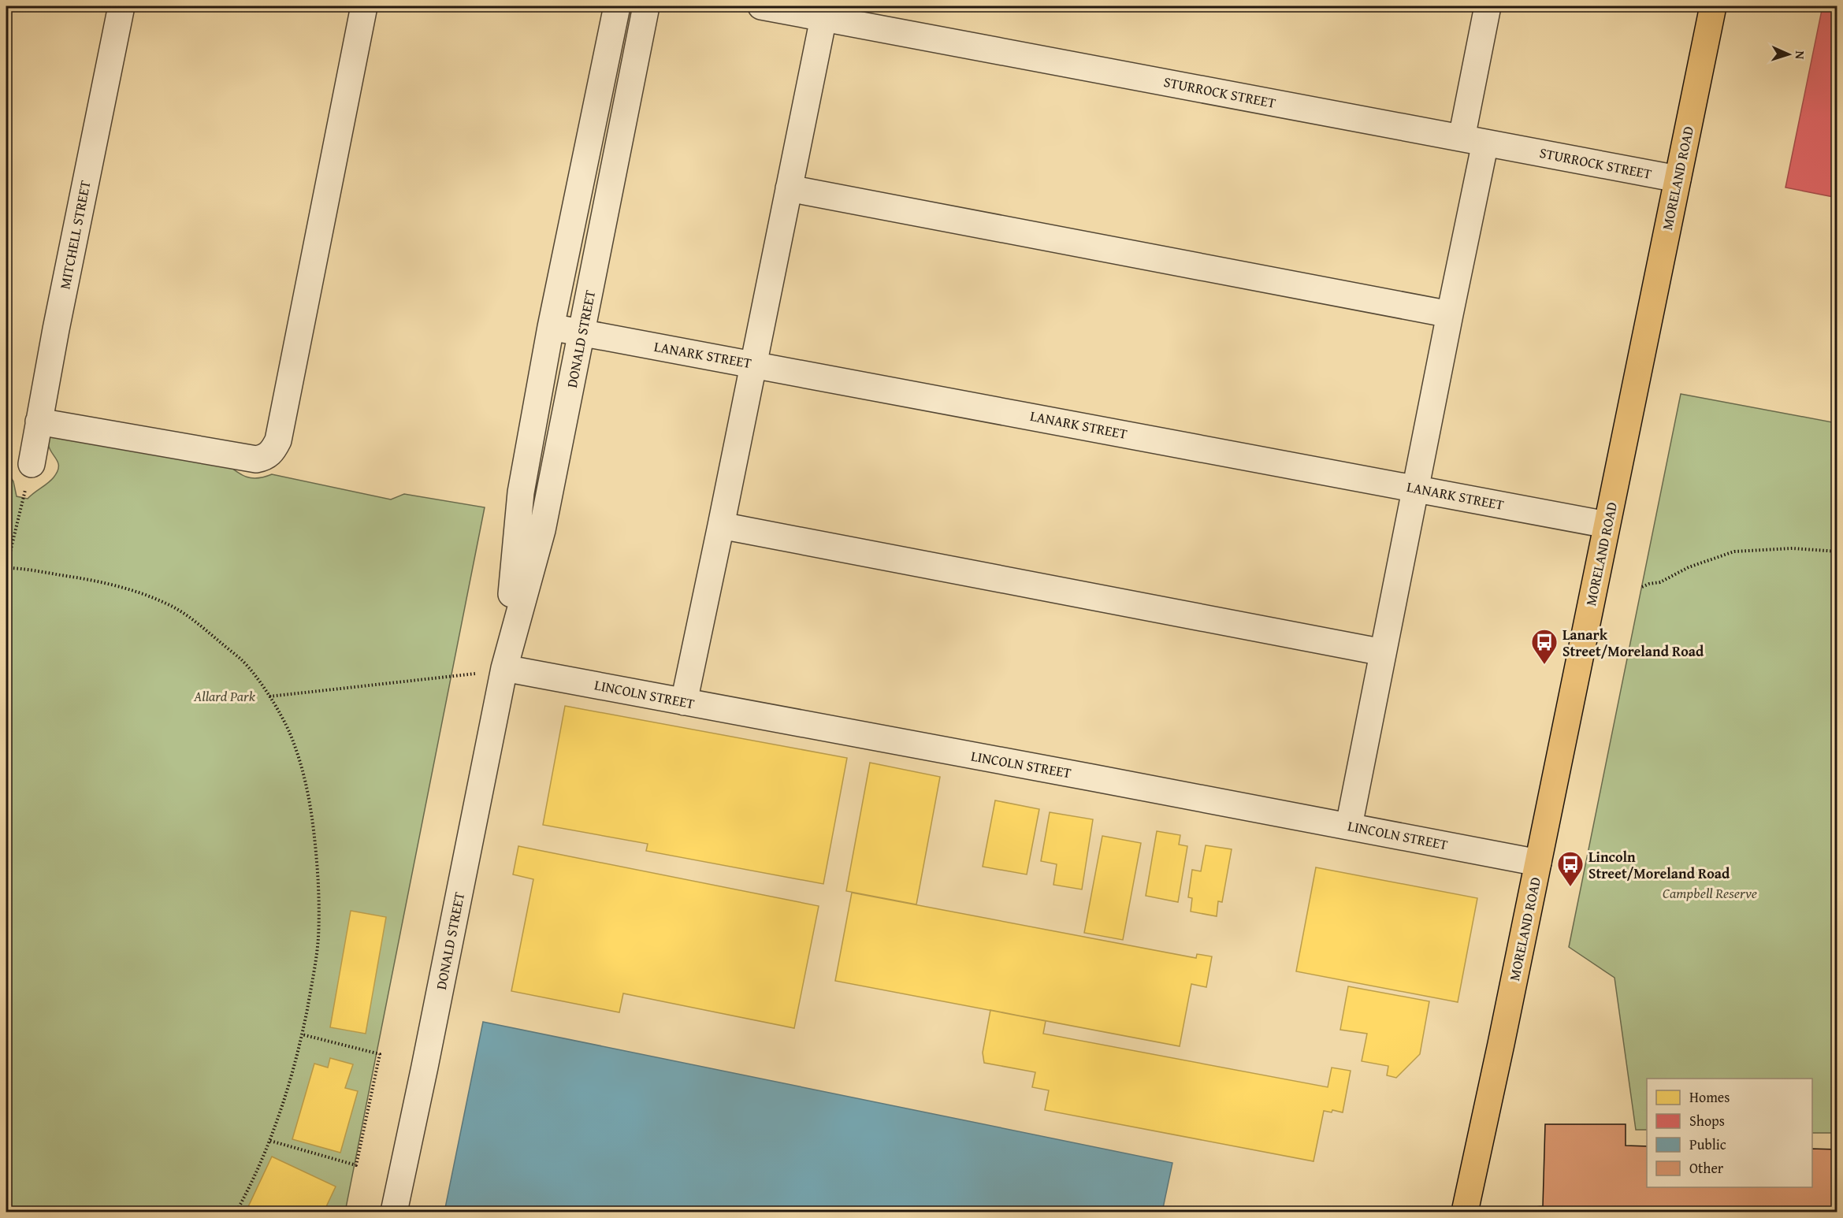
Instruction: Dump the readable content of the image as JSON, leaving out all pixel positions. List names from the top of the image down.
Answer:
{
  "streets": {
    "main road": ["MORELAND ROAD"],
    "street": [
      "STURROCK STREET",
      "MITCHELL STREET",
      "DONALD STREET",
      "LANARK STREET",
      "LINCOLN STREET"
    ]
  },
  "crossings": [
    ["STURROCK STREET", "MORELAND ROAD"],
    ["MORELAND ROAD", "LANARK STREET"],
    ["MORELAND ROAD", "LINCOLN STREET"],
    ["DONALD STREET", "LANARK STREET"],
    ["DONALD STREET", "LINCOLN STREET"]
  ],
  "parks": ["Allard Park", "Campbell Reserve"],
  "places": {
    "bus stop": ["Lanark Street/Moreland Road", "Lincoln Street/Moreland Road"]
  },
  "legend": [
    "Homes",
    "Shops",
    "Public",
    "Other"
  ],
  "north": "right"
}
